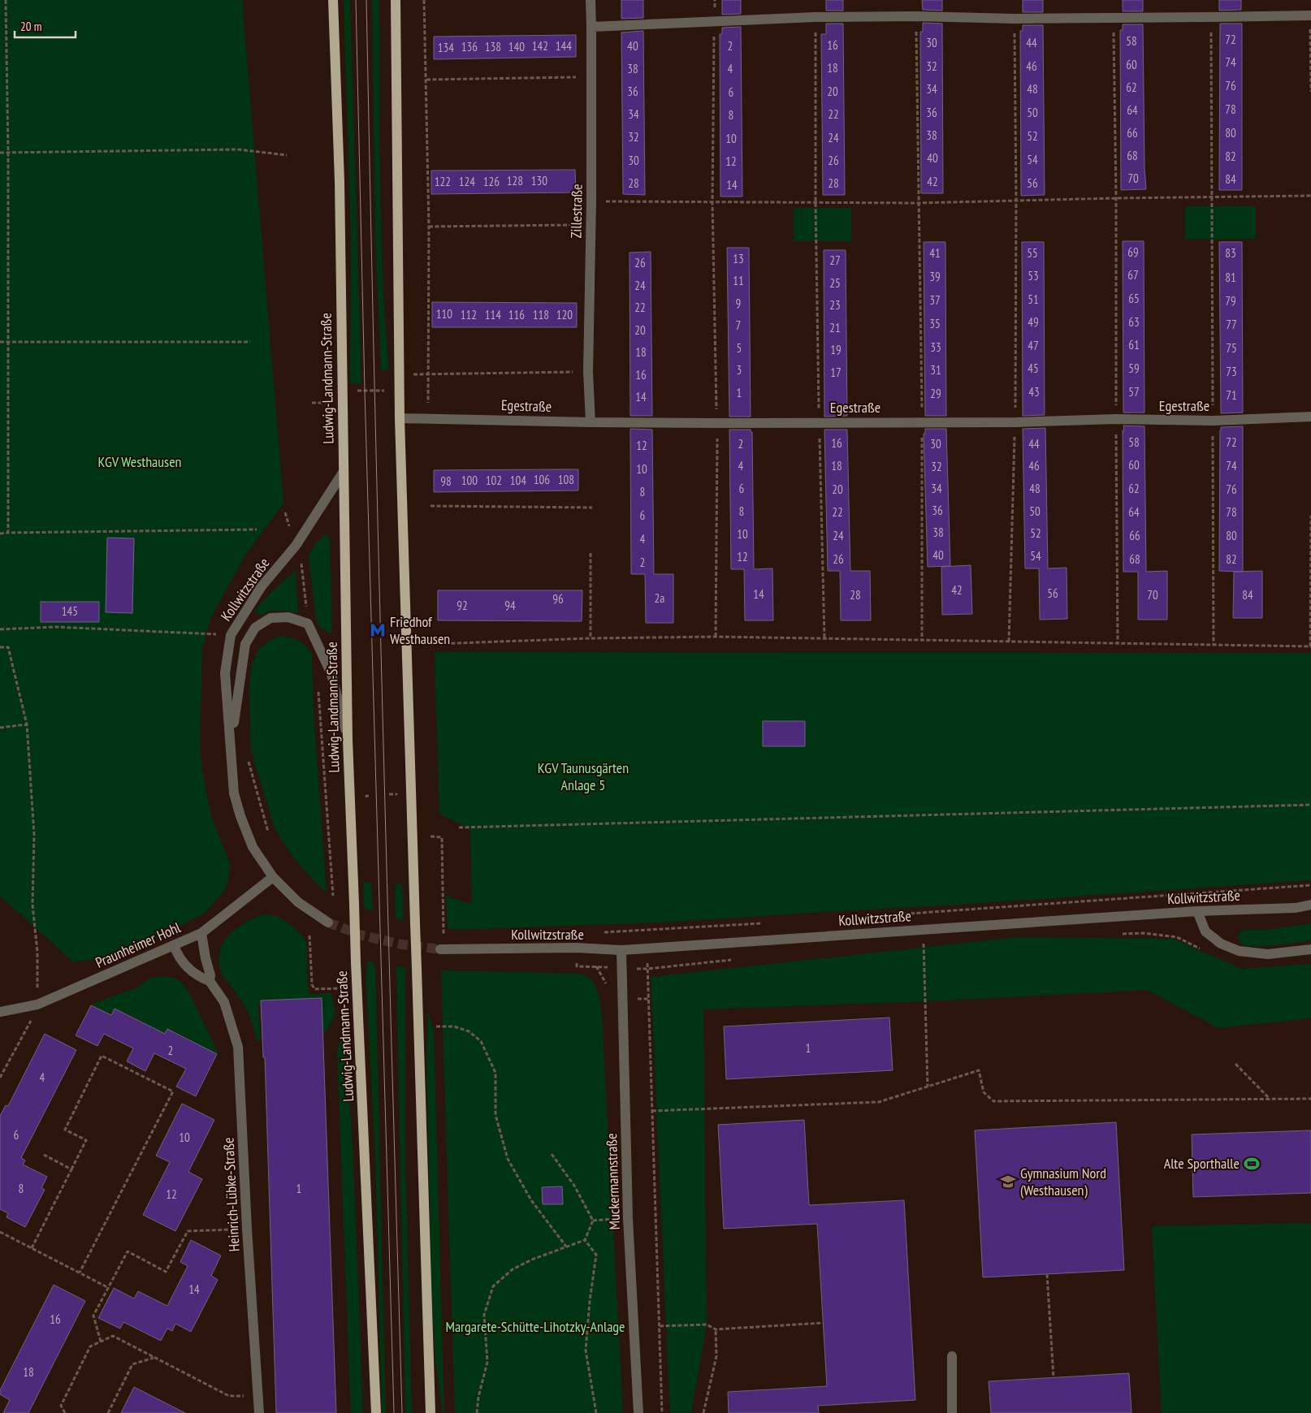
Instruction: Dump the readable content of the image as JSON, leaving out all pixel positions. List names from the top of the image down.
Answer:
{
  "streets": {
    "main road": ["Ludwig-Landmann-Straße"],
    "street": [
      "Zillestraße",
      "Egestraße",
      "Kollwitzstraße",
      "Praunheimer Hohl",
      "Muckermannstraße",
      "Heinrich-Lübke-Straße"
    ]
  },
  "crossings": [
    ["Zillestraße", "Egestraße"],
    ["Ludwig-Landmann-Straße", "Kollwitzstraße"],
    ["Kollwitzstraße", "Praunheimer Hohl"],
    ["Kollwitzstraße", "Muckermannstraße"],
    ["Praunheimer Hohl", "Heinrich-Lübke-Straße"]
  ],
  "parks": ["KGV Westhausen", "KGV Taunusgärten Anlage 5", "Margarete-Schütte-Lihotzky-Anlage"],
  "places": {
    "metro station": ["Friedhof Westhausen"],
    "sports": ["Alte Sporthalle"],
    "school or university": ["Gymnasium Nord (Westhausen)"]
  },
  "house_numbers": [
    "72",
    "58",
    "30",
    "44",
    "16",
    "142",
    "144",
    "40",
    "2",
    "136",
    "138",
    "140",
    "134",
    "74",
    "60",
    "32",
    "46",
    "18",
    "38",
    "4",
    "76",
    "62",
    "34",
    "48",
    "36",
    "20",
    "6",
    "78",
    "64",
    "36",
    "50",
    "34",
    "22",
    "8",
    "66",
    "80",
    "38",
    "52",
    "32",
    "24",
    "10",
    "68",
    "82",
    "40",
    "54",
    "30",
    "26",
    "12",
    "70",
    "84",
    "128",
    "130",
    "122",
    "124",
    "126",
    "42",
    "28",
    "28",
    "56",
    "14",
    "69",
    "41",
    "55",
    "83",
    "13",
    "27",
    "26",
    "67",
    "53",
    "39",
    "81",
    "11",
    "25",
    "24",
    "65",
    "51",
    "37",
    "79",
    "9",
    "23",
    "22",
    "110",
    "112",
    "114",
    "116",
    "118",
    "120",
    "49",
    "63",
    "35",
    "77",
    "7",
    "21",
    "20",
    "61",
    "47",
    "33",
    "5",
    "75",
    "19",
    "18",
    "45",
    "59",
    "3",
    "31",
    "73",
    "17",
    "16",
    "43",
    "57",
    "1",
    "29",
    "71",
    "14",
    "58",
    "72",
    "16",
    "2",
    "30",
    "44",
    "12",
    "60",
    "4",
    "18",
    "46",
    "74",
    "32",
    "10",
    "106",
    "108",
    "100",
    "102",
    "104",
    "98",
    "6",
    "34",
    "48",
    "62",
    "20",
    "76",
    "8",
    "36",
    "8",
    "50",
    "22",
    "64",
    "78",
    "6",
    "38",
    "52",
    "10",
    "24",
    "66",
    "80",
    "4",
    "40",
    "54",
    "12",
    "26",
    "68",
    "82",
    "2",
    "42",
    "56",
    "14",
    "28",
    "70",
    "84",
    "2a",
    "96",
    "92",
    "94",
    "145",
    "1",
    "2",
    "4",
    "6",
    "10",
    "8",
    "1",
    "12",
    "14",
    "16",
    "18"
  ],
  "scale_bar": "20 m"
}
